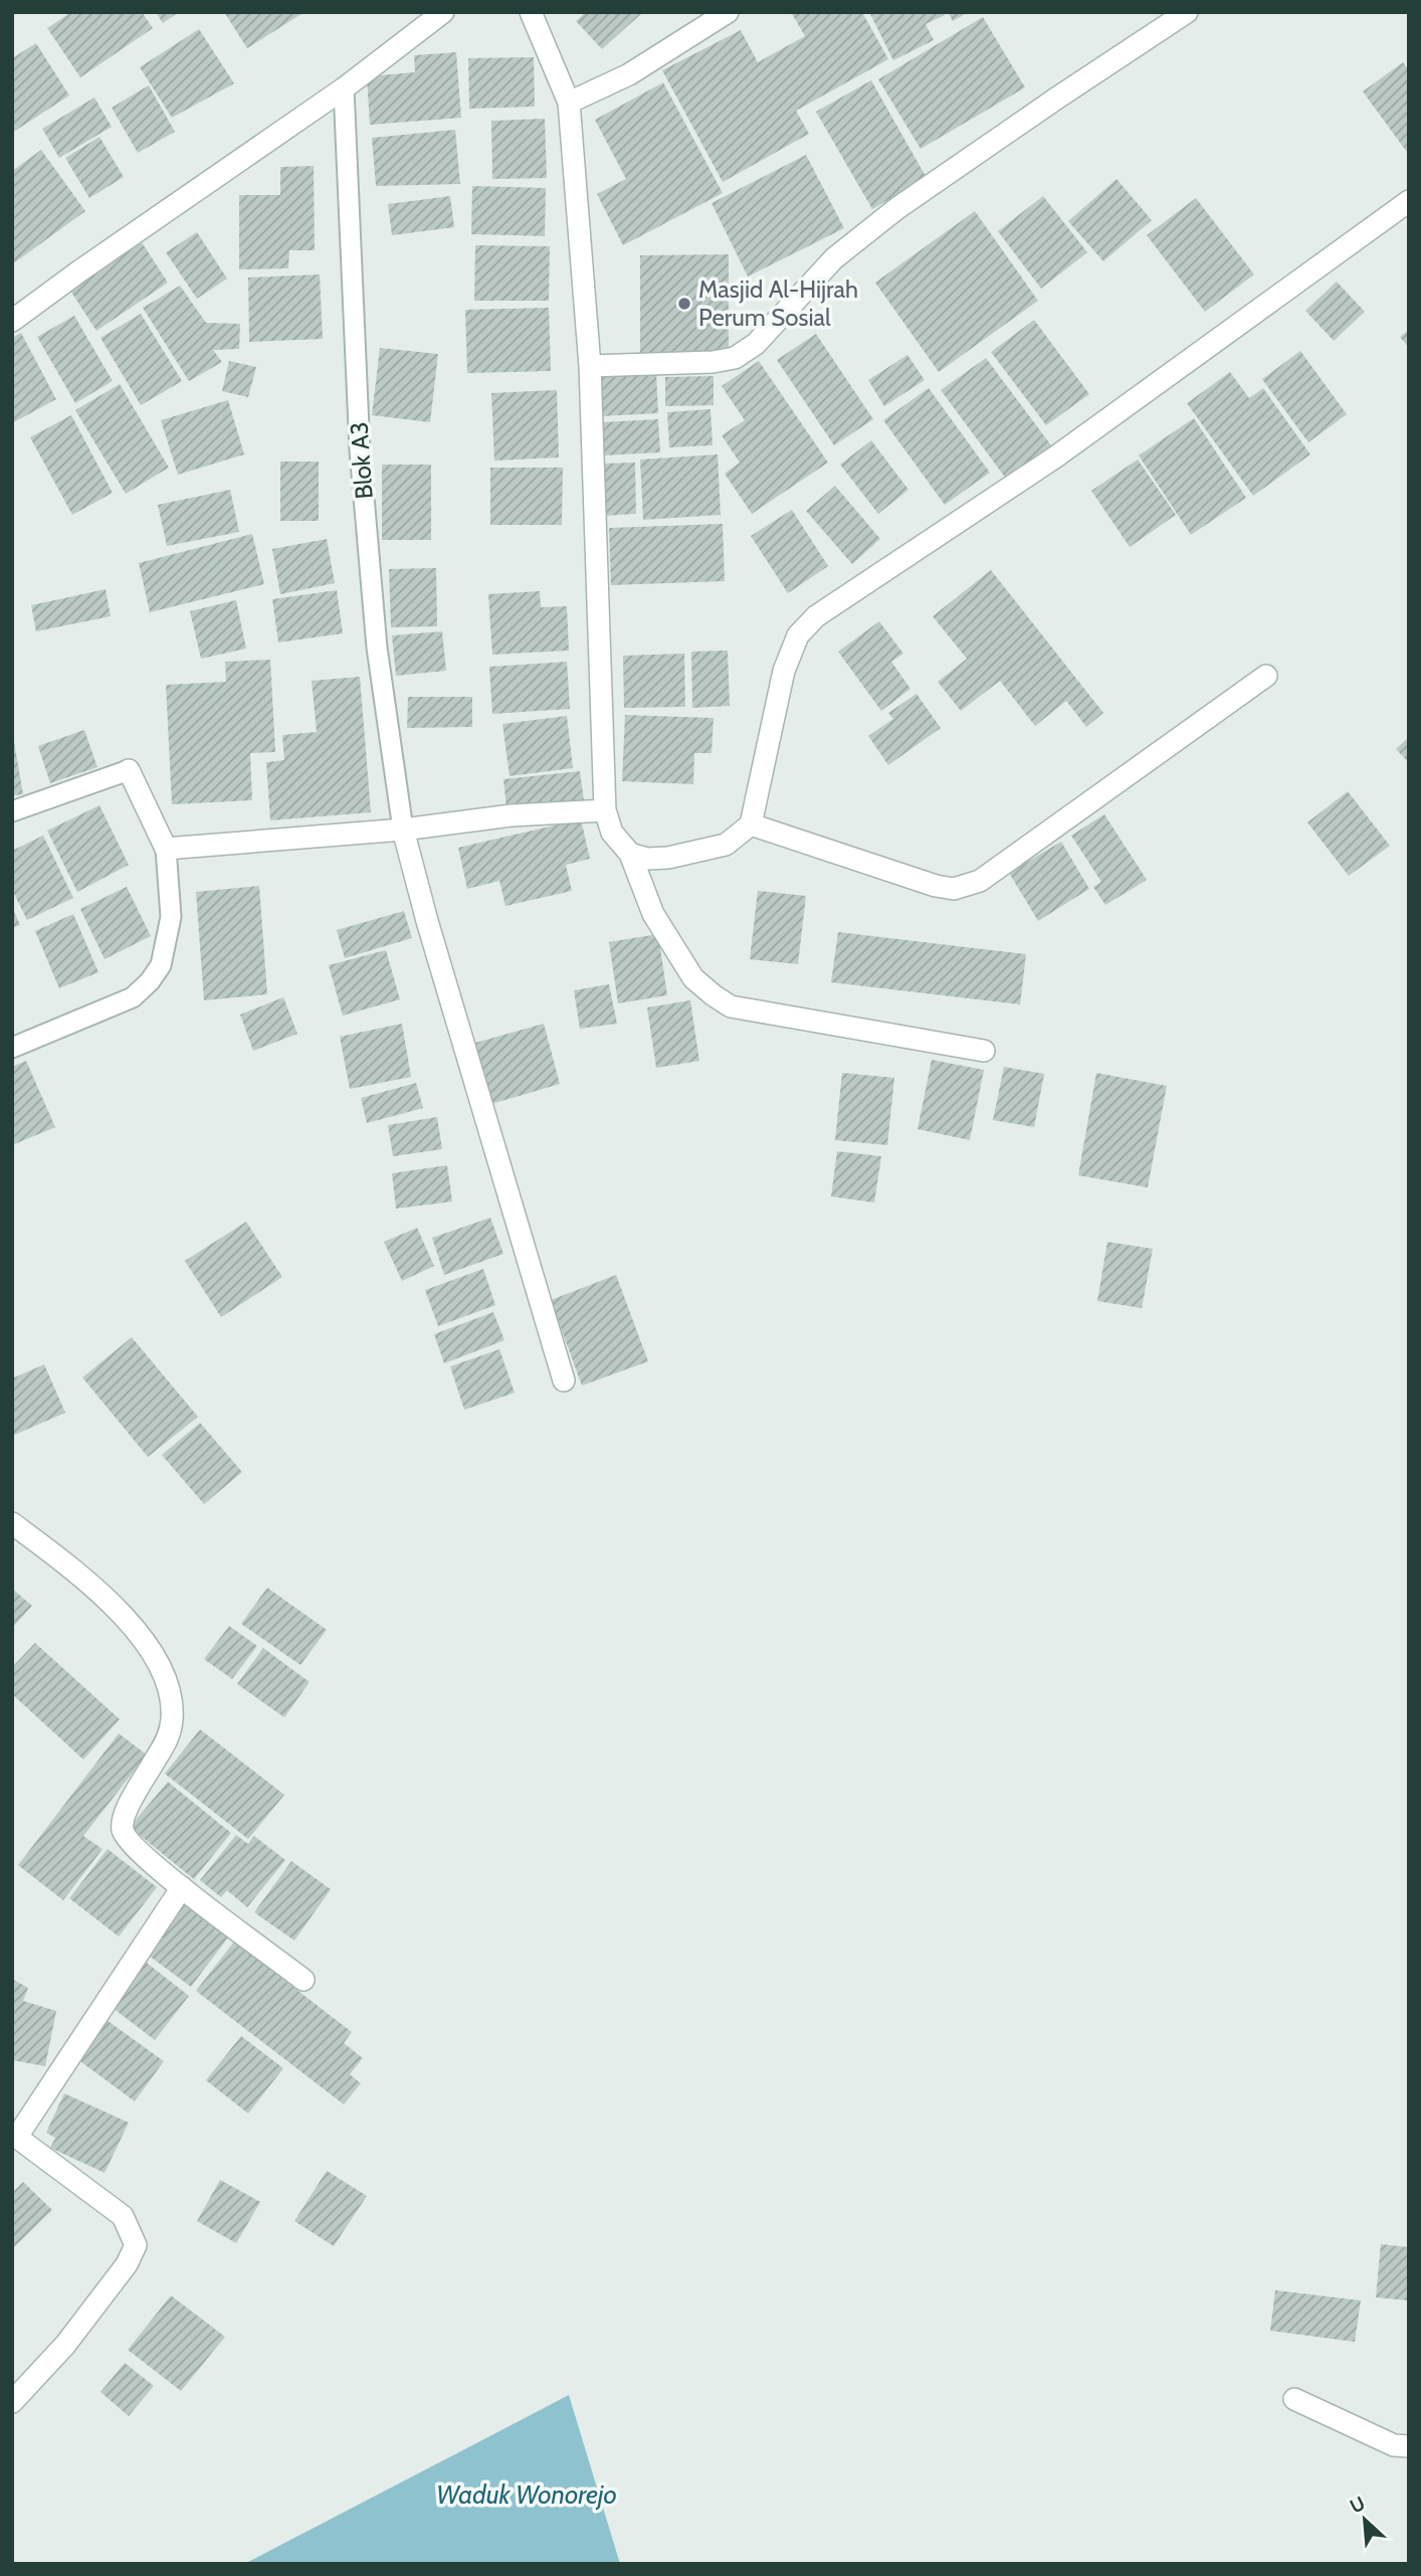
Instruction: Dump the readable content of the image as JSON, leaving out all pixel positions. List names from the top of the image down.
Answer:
{
  "streets": {
    "lane": ["Blok A3"]
  },
  "water": ["Waduk Wonorejo"],
  "places": ["Masjid Al-Hijrah Perum Sosial"],
  "north": "top left"
}
